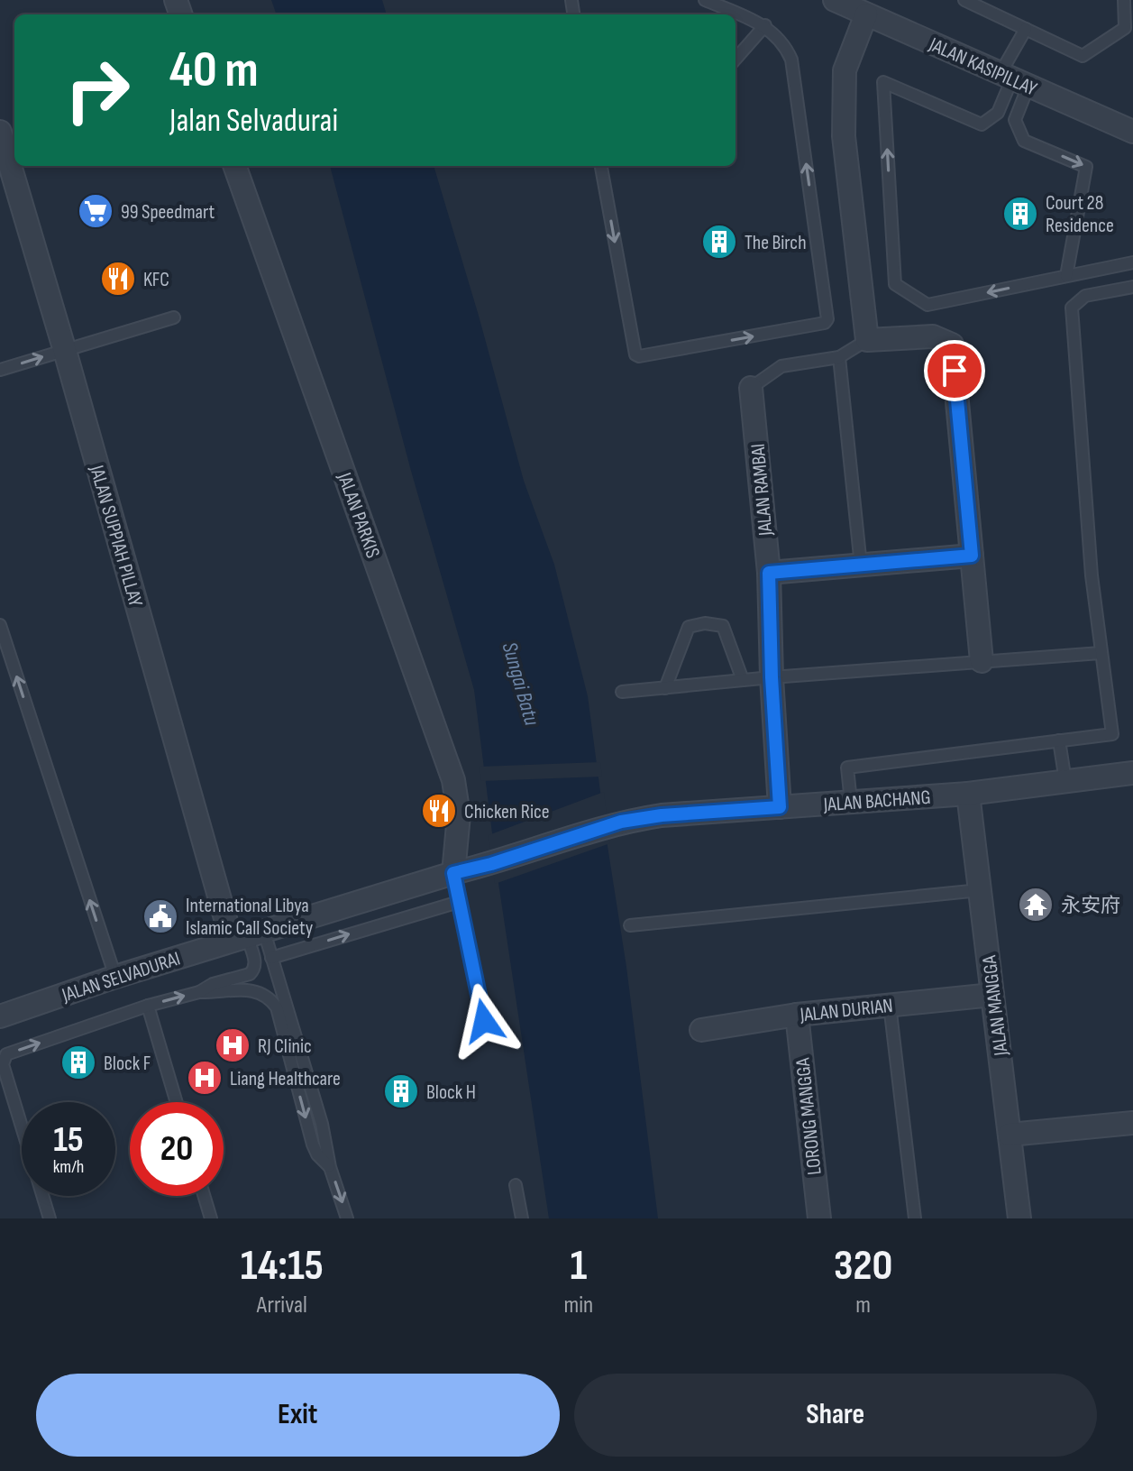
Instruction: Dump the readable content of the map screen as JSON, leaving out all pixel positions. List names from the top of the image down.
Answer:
{
  "streets": {
    "street": [
      "JALAN KASIPILLAY",
      "JALAN RAMBAI",
      "JALAN PARKIS",
      "JALAN SUPPIAH PILLAY",
      "JALAN BACHANG",
      "JALAN SELVADURAI",
      "JALAN MANGGA",
      "JALAN DURIAN",
      "LORONG MANGGA"
    ]
  },
  "crossings": [
    ["JALAN RAMBAI", "JALAN BACHANG"],
    ["JALAN PARKIS", "JALAN SELVADURAI"],
    ["JALAN SUPPIAH PILLAY", "JALAN SELVADURAI"],
    ["JALAN BACHANG", "JALAN SELVADURAI"],
    ["JALAN BACHANG", "JALAN MANGGA"],
    ["JALAN MANGGA", "JALAN DURIAN"],
    ["JALAN DURIAN", "LORONG MANGGA"]
  ],
  "water": ["Sungai Batu"],
  "places": {
    "supermarket": ["99 Speedmart"],
    "building": [
      "Court 28 Residence",
      "The Birch",
      "Block F",
      "Block H"
    ],
    "restaurant": ["KFC", "Chicken Rice"],
    "temple": ["永安府"],
    "public building": ["International Libya Islamic Call Society"],
    "hospital": ["RJ Clinic", "Liang Healthcare"]
  },
  "page": {
    "turn": ["40 m", "Jalan Selvadurai"],
    "speed": "15 km/h",
    "limit": "20",
    "eta": [
      "14:15",
      "Arrival",
      "1",
      "min",
      "320",
      "m"
    ],
    "buttons": ["Exit", "Share"]
  }
}
